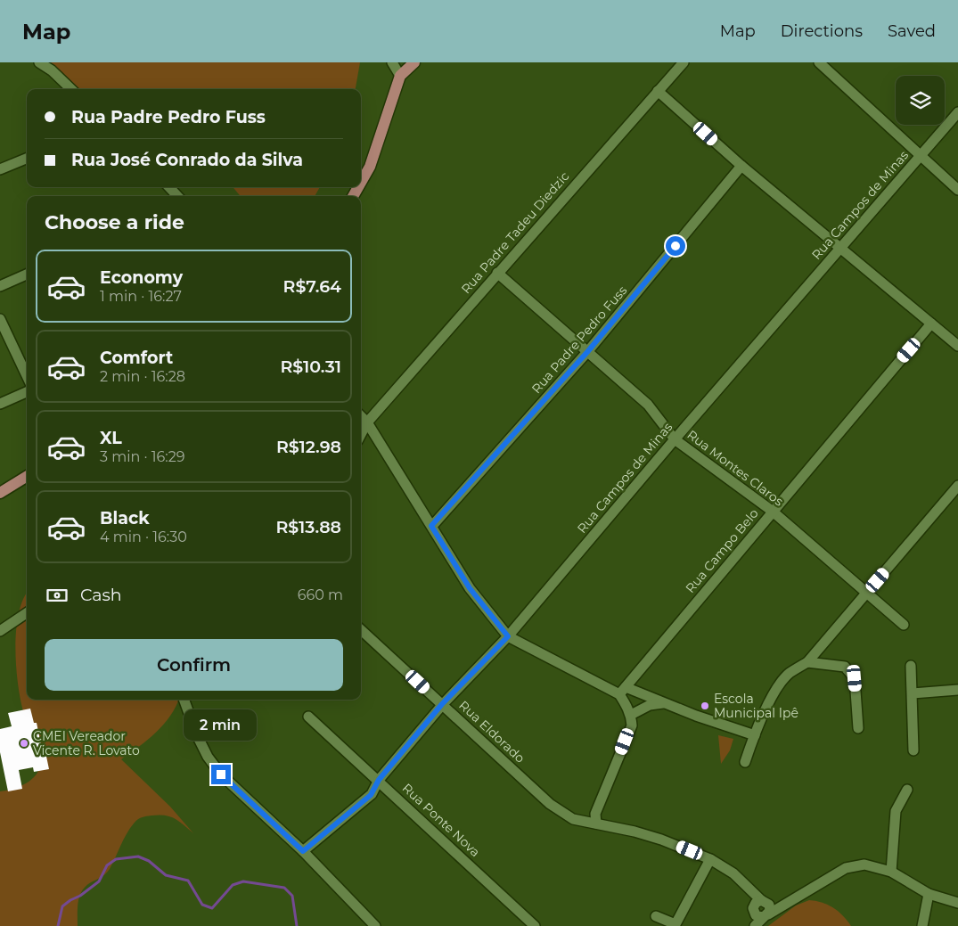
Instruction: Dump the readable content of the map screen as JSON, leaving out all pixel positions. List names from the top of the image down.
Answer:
{
  "streets": {
    "street": [
      "Rua Campos de Minas",
      "Rua Padre Tadeu Diedzic",
      "Rua Padre Pedro Fuss",
      "Rua Montes Claros",
      "Rua Campo Belo",
      "Rua Eldorado",
      "Rua Ponte Nova"
    ]
  },
  "crossings": [
    ["Rua Campos de Minas", "Rua Montes Claros"],
    ["Rua Campos de Minas", "Rua Eldorado"],
    ["Rua Campos de Minas", "Rua Ponte Nova"],
    ["Rua Padre Tadeu Diedzic", "Rua Montes Claros"],
    ["Rua Padre Pedro Fuss", "Rua Montes Claros"],
    ["Rua Montes Claros", "Rua Campo Belo"]
  ],
  "places": ["Escola Municipal Ipê", "CMEI Vereador Vicente R. Lovato"],
  "page": {
    "header": "Map",
    "nav": ["Map", "Directions", "Saved"],
    "banner": ["Rua Padre Pedro Fuss", "Rua José Conrado da Silva"],
    "heading": "Choose a ride",
    "list": [
      {
        "name": "Economy",
        "note": "1 min · 16:27",
        "value": "R$7.64"
      },
      {
        "name": "Comfort",
        "note": "2 min · 16:28",
        "value": "R$10.31"
      },
      {
        "name": "XL",
        "note": "3 min · 16:29",
        "value": "R$12.98"
      },
      {
        "name": "Black",
        "note": "4 min · 16:30",
        "value": "R$13.88"
      }
    ],
    "pay": ["Cash", "660 m"],
    "buttons": "Confirm",
    "bubble": "2 min"
  }
}
